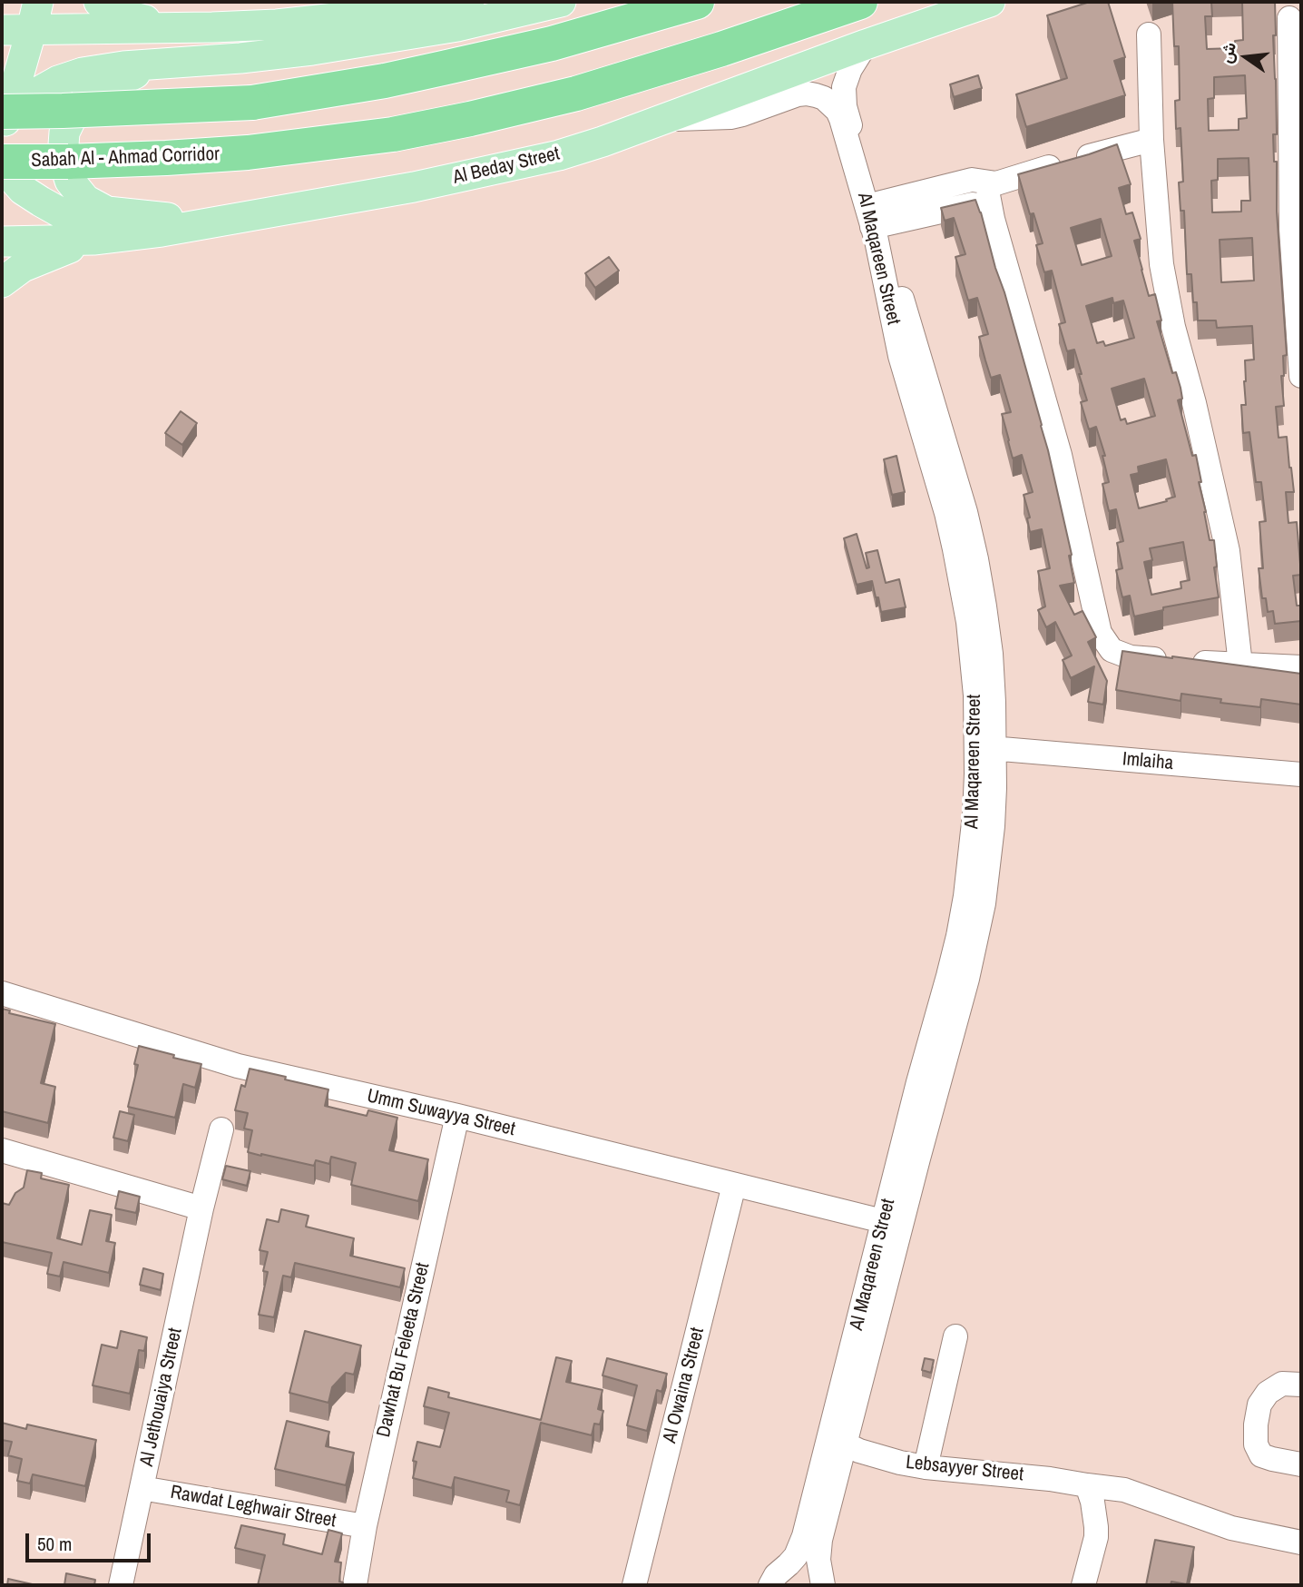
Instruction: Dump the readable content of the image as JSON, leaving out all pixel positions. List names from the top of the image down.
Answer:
{
  "streets": {
    "highway": ["Sabah Al - Ahmad Corridor"],
    "main road": ["Al Beday Street"],
    "street": [
      "Al Maqareen Street",
      "Imlaiha",
      "Umm Suwayya Street",
      "Dawhat Bu Feleeta Street",
      "Al Owaina Street",
      "Al Jethouaiya Street",
      "Lebsayyer Street",
      "Rawdat Leghwair Street"
    ]
  },
  "crossings": [
    ["Al Beday Street", "Al Maqareen Street"],
    ["Al Maqareen Street", "Imlaiha"],
    ["Al Maqareen Street", "Umm Suwayya Street"],
    ["Al Maqareen Street", "Lebsayyer Street"],
    ["Umm Suwayya Street", "Dawhat Bu Feleeta Street"],
    ["Umm Suwayya Street", "Al Owaina Street"],
    ["Dawhat Bu Feleeta Street", "Rawdat Leghwair Street"],
    ["Al Jethouaiya Street", "Rawdat Leghwair Street"]
  ],
  "scale_bar": "50 m",
  "north": "left"
}
